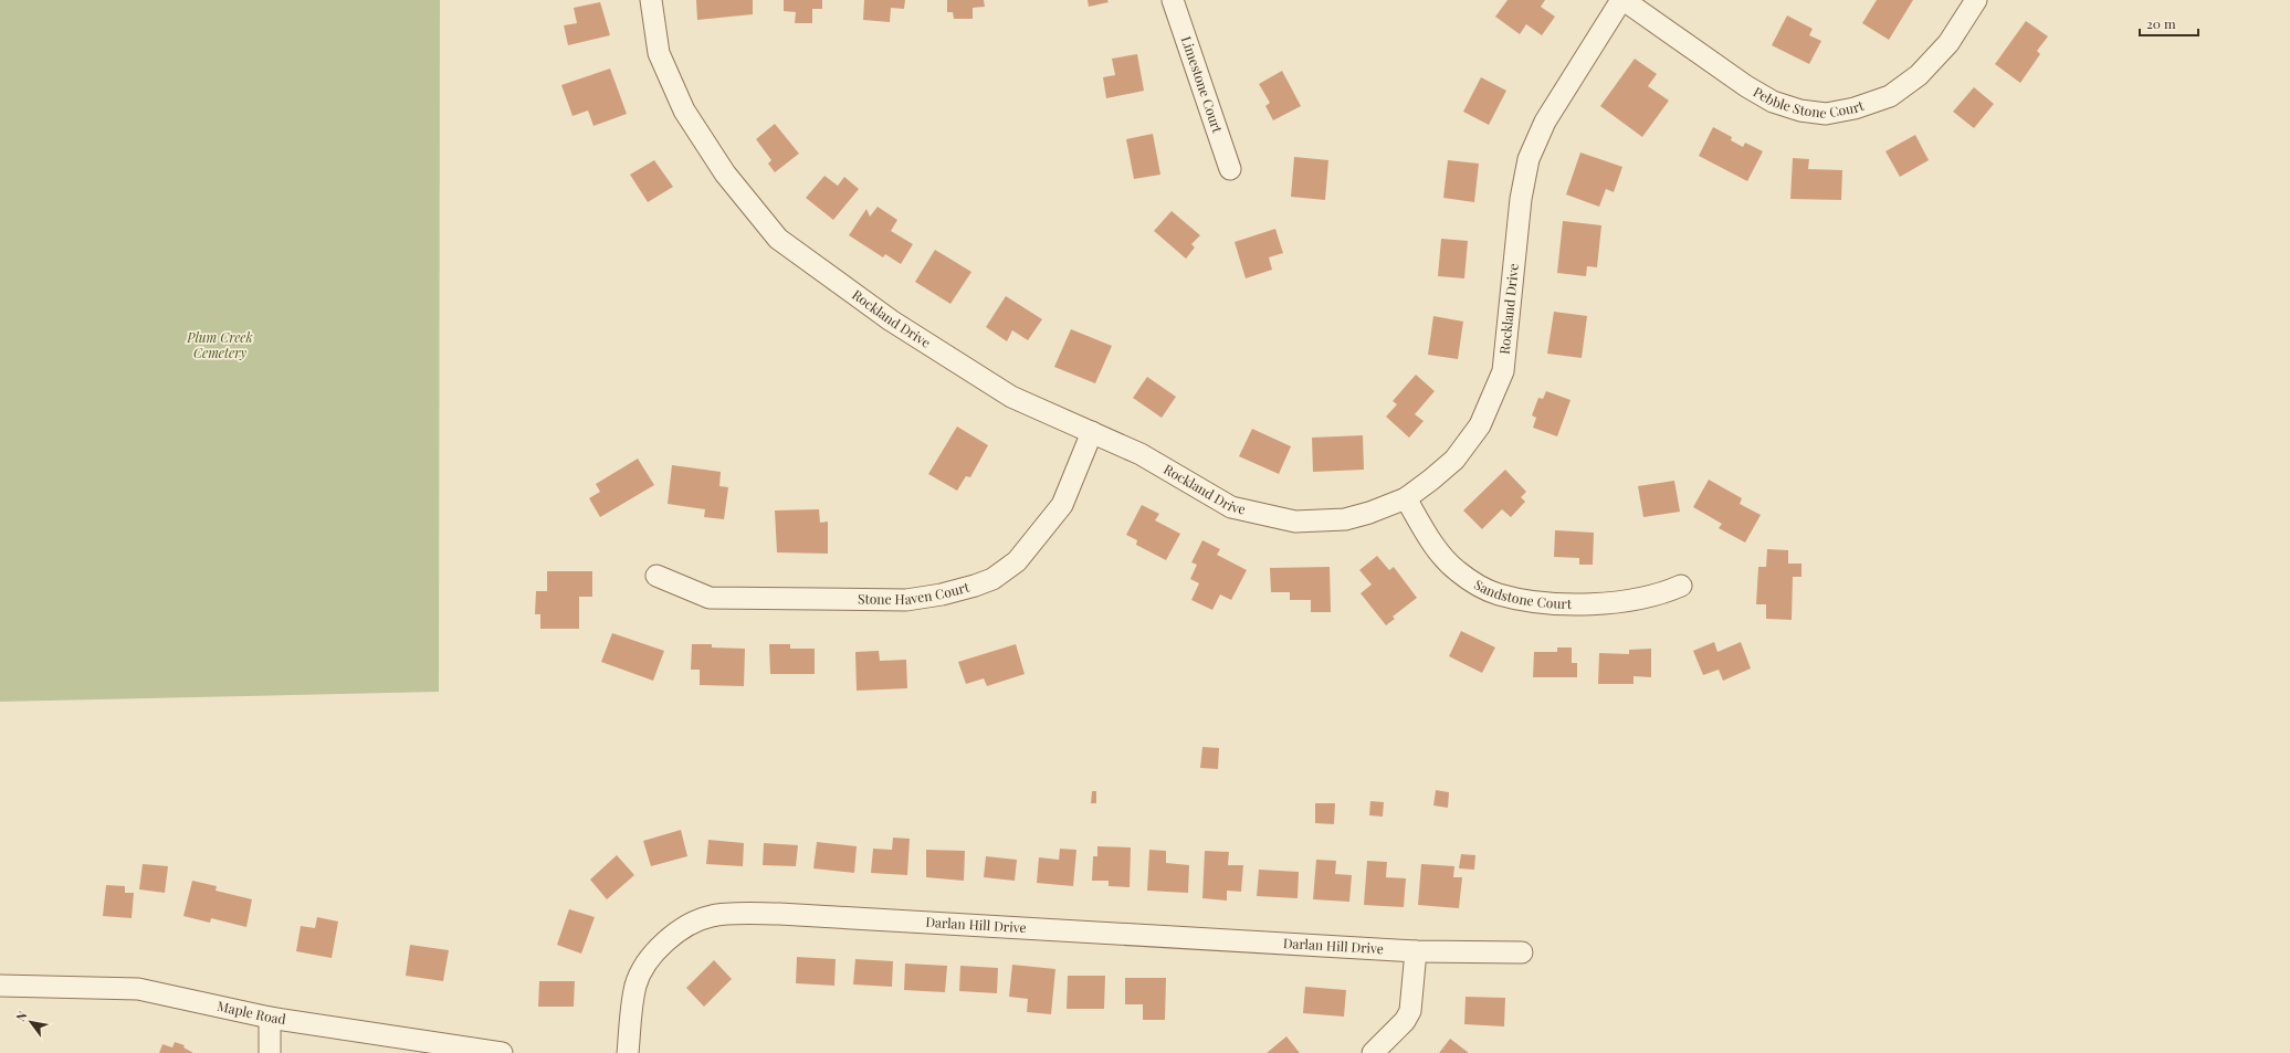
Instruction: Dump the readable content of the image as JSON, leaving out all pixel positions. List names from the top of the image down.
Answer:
{
  "streets": {
    "street": [
      "Limestone Court",
      "Pebble Stone Court",
      "Rockland Drive",
      "Sandstone Court",
      "Stone Haven Court",
      "Darlan Hill Drive",
      "Maple Road"
    ]
  },
  "crossings": [
    ["Pebble Stone Court", "Rockland Drive"],
    ["Rockland Drive", "Sandstone Court"],
    ["Rockland Drive", "Stone Haven Court"]
  ],
  "parks": ["Plum Creek Cemetery"],
  "scale_bar": "20 m",
  "north": "top left"
}
